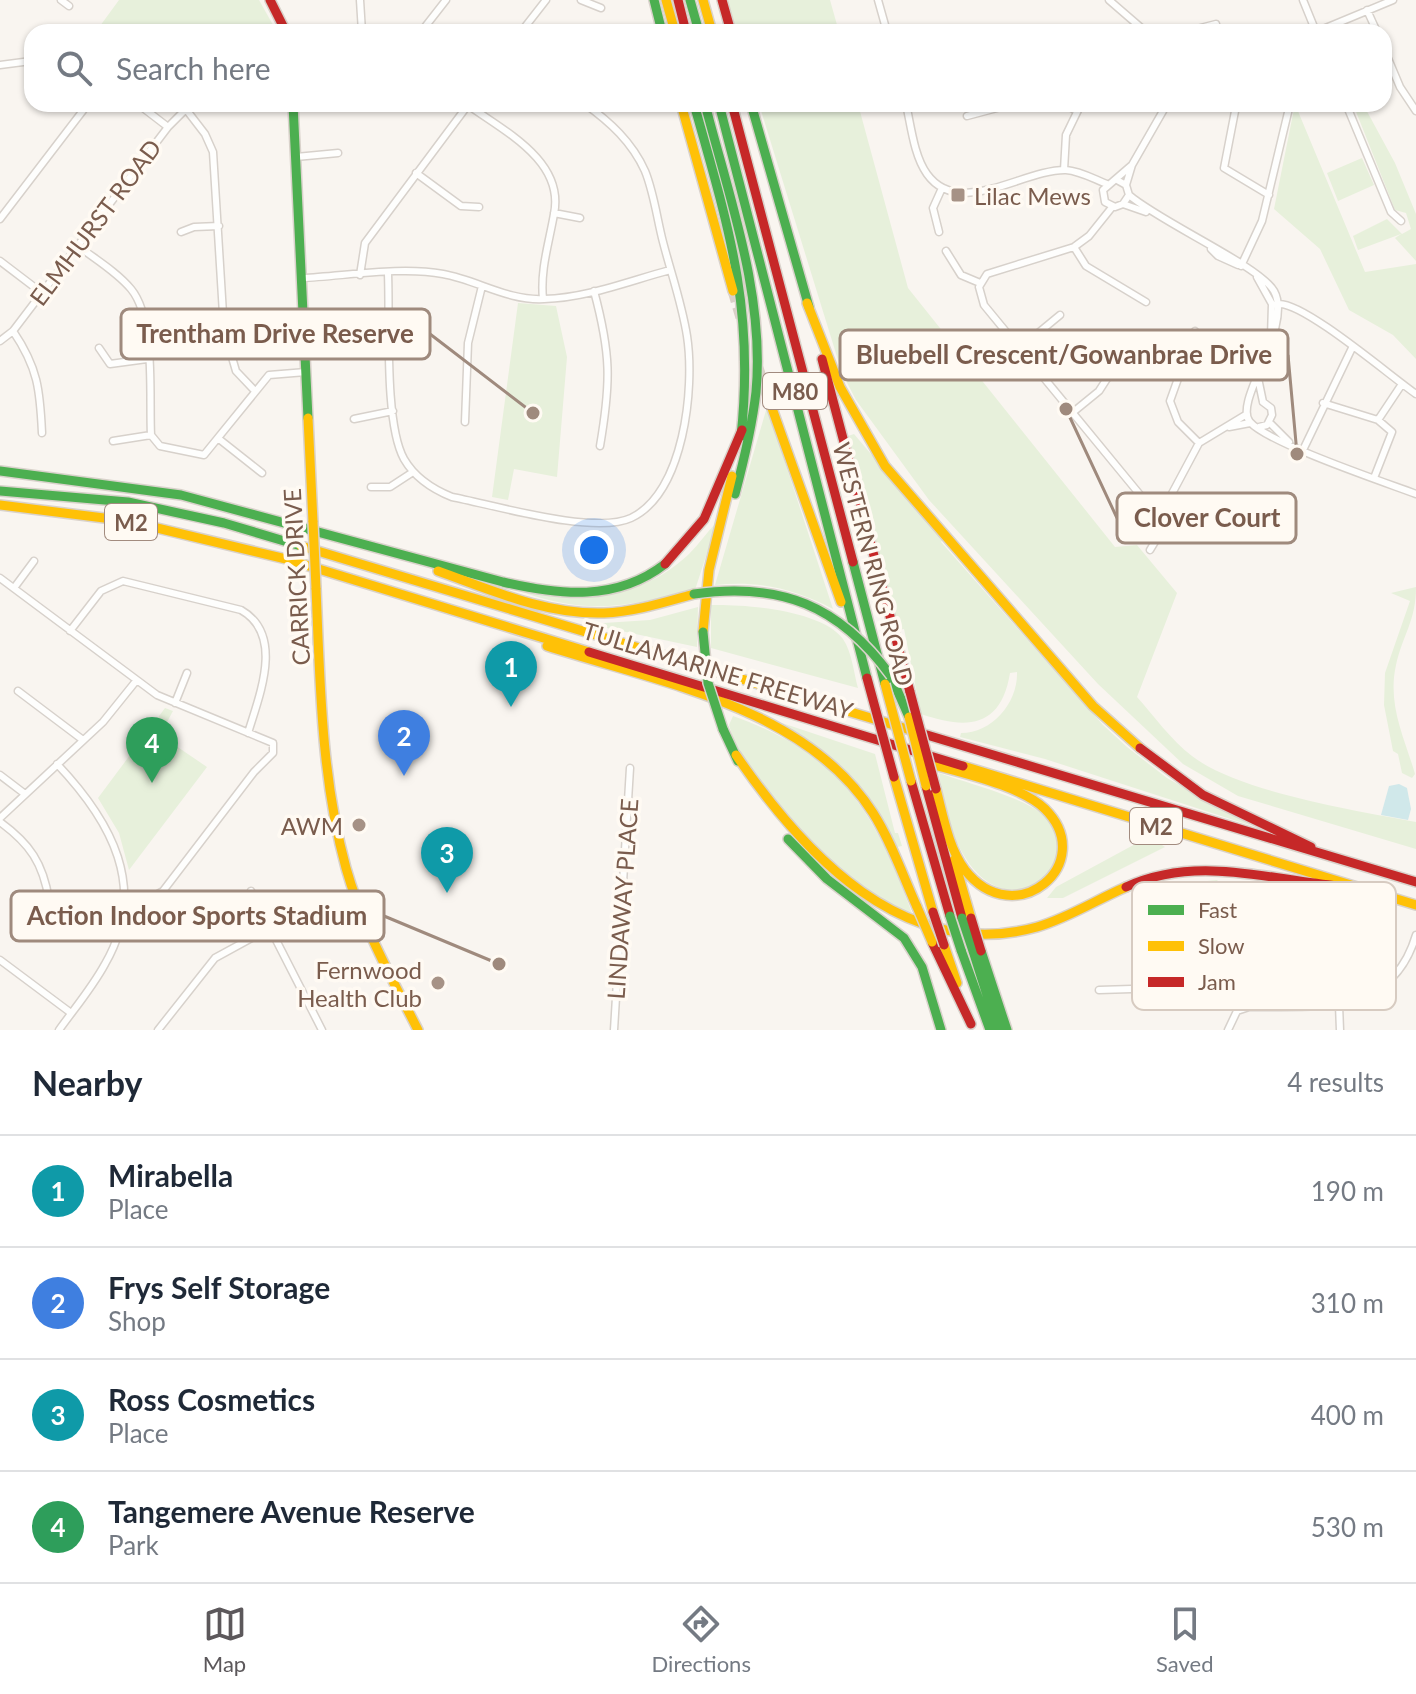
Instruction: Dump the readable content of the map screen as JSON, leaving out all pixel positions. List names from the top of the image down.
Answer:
{
  "streets": {
    "main road": [
      "M80",
      "M2",
      "WESTERN RING ROAD",
      "CARRICK DRIVE",
      "TULLAMARINE FREEWAY"
    ],
    "street": ["ELMHURST ROAD", "LINDAWAY PLACE"]
  },
  "places": {
    "transit": ["Lilac Mews"],
    "other": [
      "Clover Court",
      "Trentham Drive Reserve",
      "Bluebell Crescent/Gowanbrae Drive",
      "AWM",
      "Action Indoor Sports Stadium",
      "Fernwood Health Club"
    ]
  },
  "legend": ["Fast", "Slow", "Jam"],
  "page": {
    "search": "Search here",
    "pins": [
      "1",
      "2",
      "4",
      "3"
    ],
    "heading": ["Nearby", "4 results"],
    "list": [
      {
        "mark": "1",
        "name": "Mirabella",
        "note": "Place",
        "value": "190 m"
      },
      {
        "mark": "2",
        "name": "Frys Self Storage",
        "note": "Shop",
        "value": "310 m"
      },
      {
        "mark": "3",
        "name": "Ross Cosmetics",
        "note": "Place",
        "value": "400 m"
      },
      {
        "mark": "4",
        "name": "Tangemere Avenue Reserve",
        "note": "Park",
        "value": "530 m"
      }
    ],
    "nav": ["Map", "Directions", "Saved"]
  }
}
